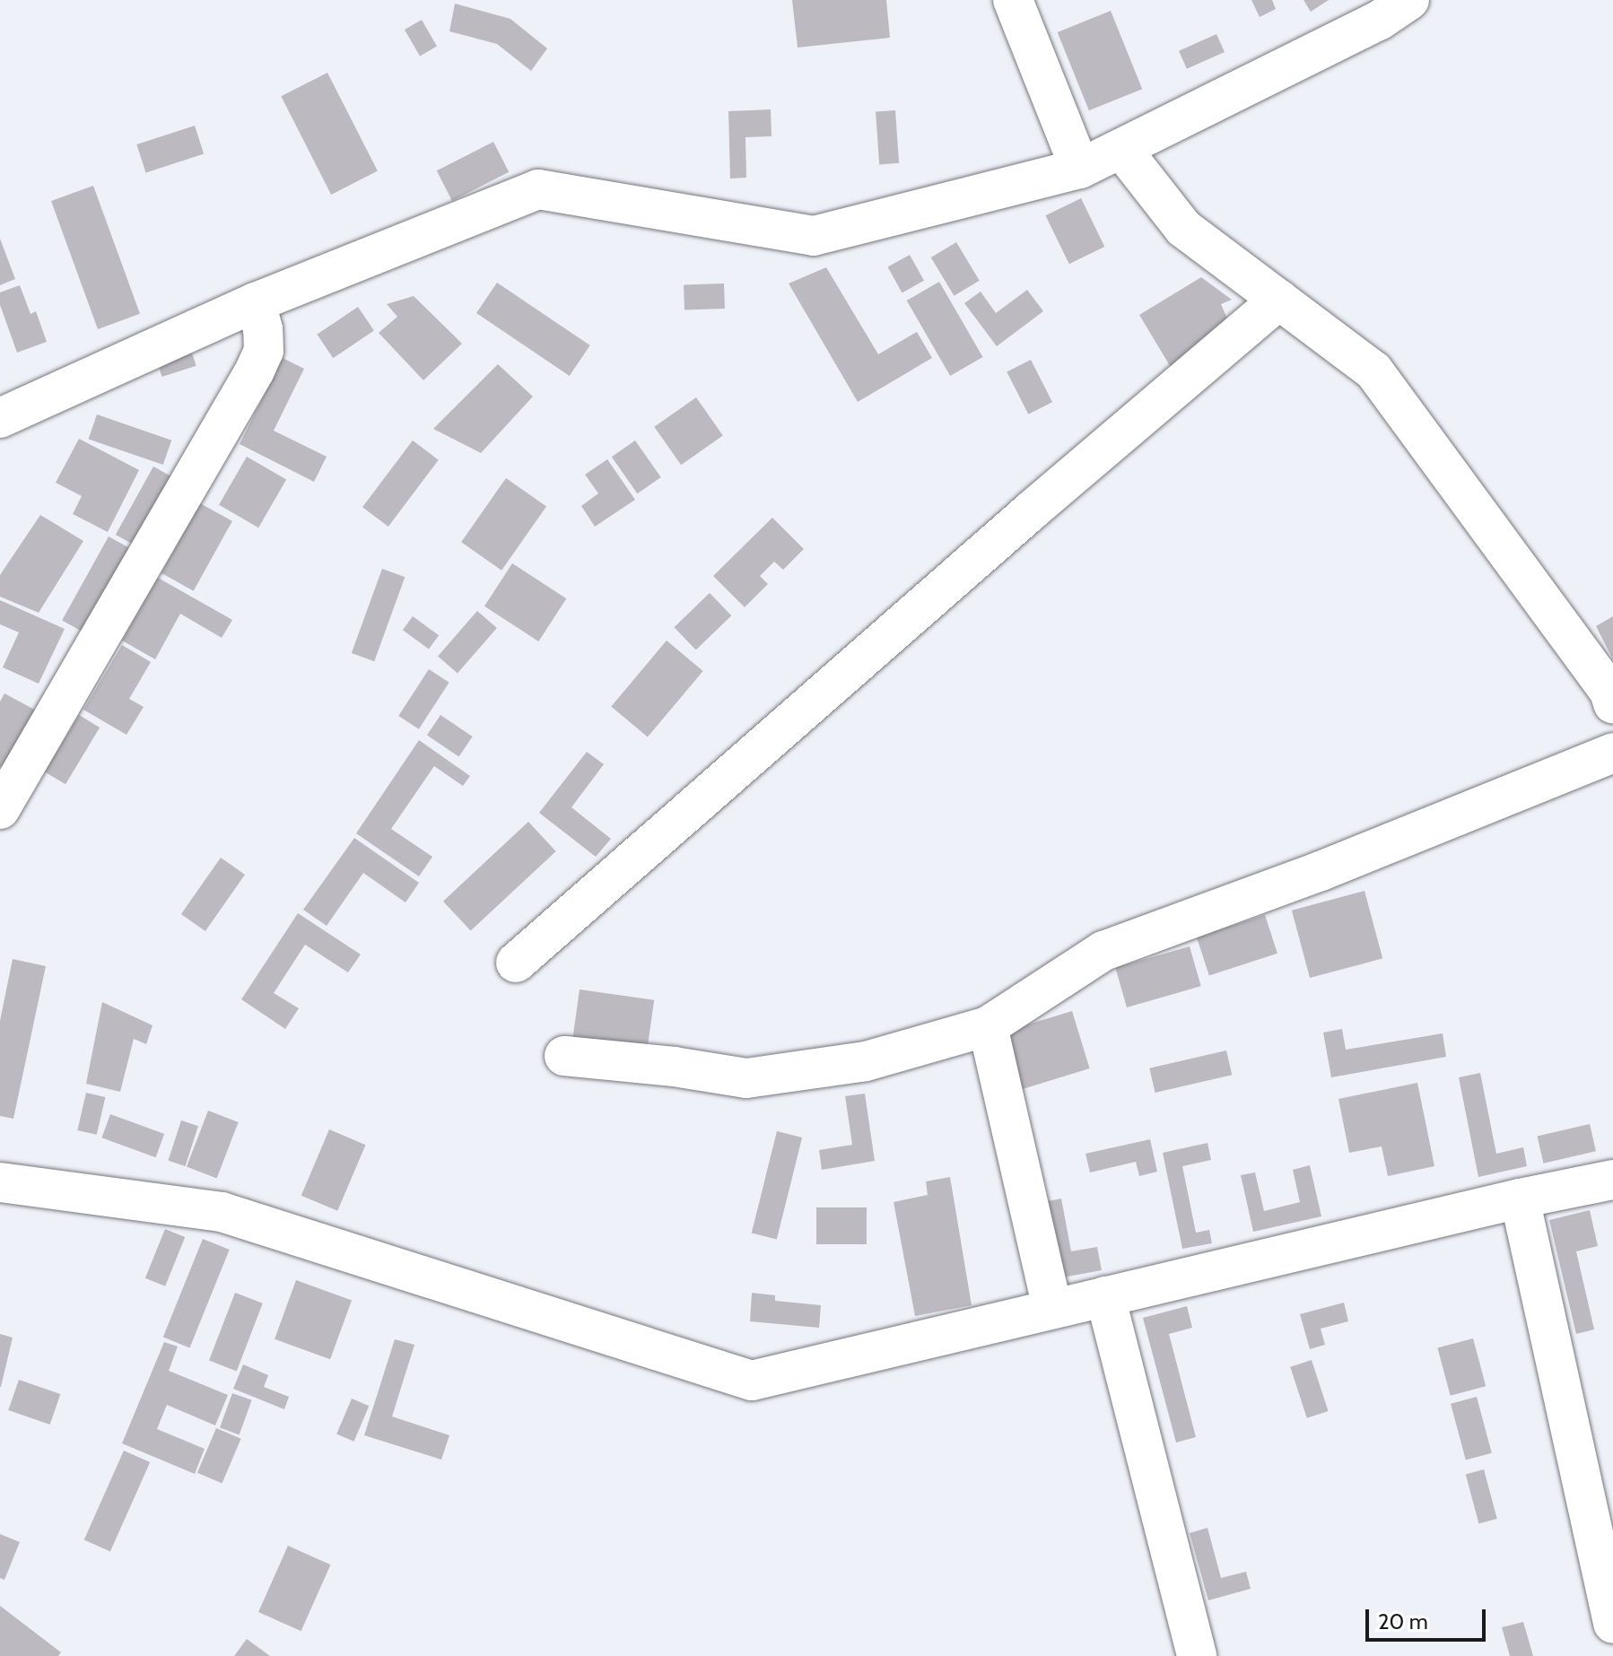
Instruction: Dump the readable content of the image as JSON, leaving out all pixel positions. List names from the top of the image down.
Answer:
{
  "scale_bar": "20 m"
}
